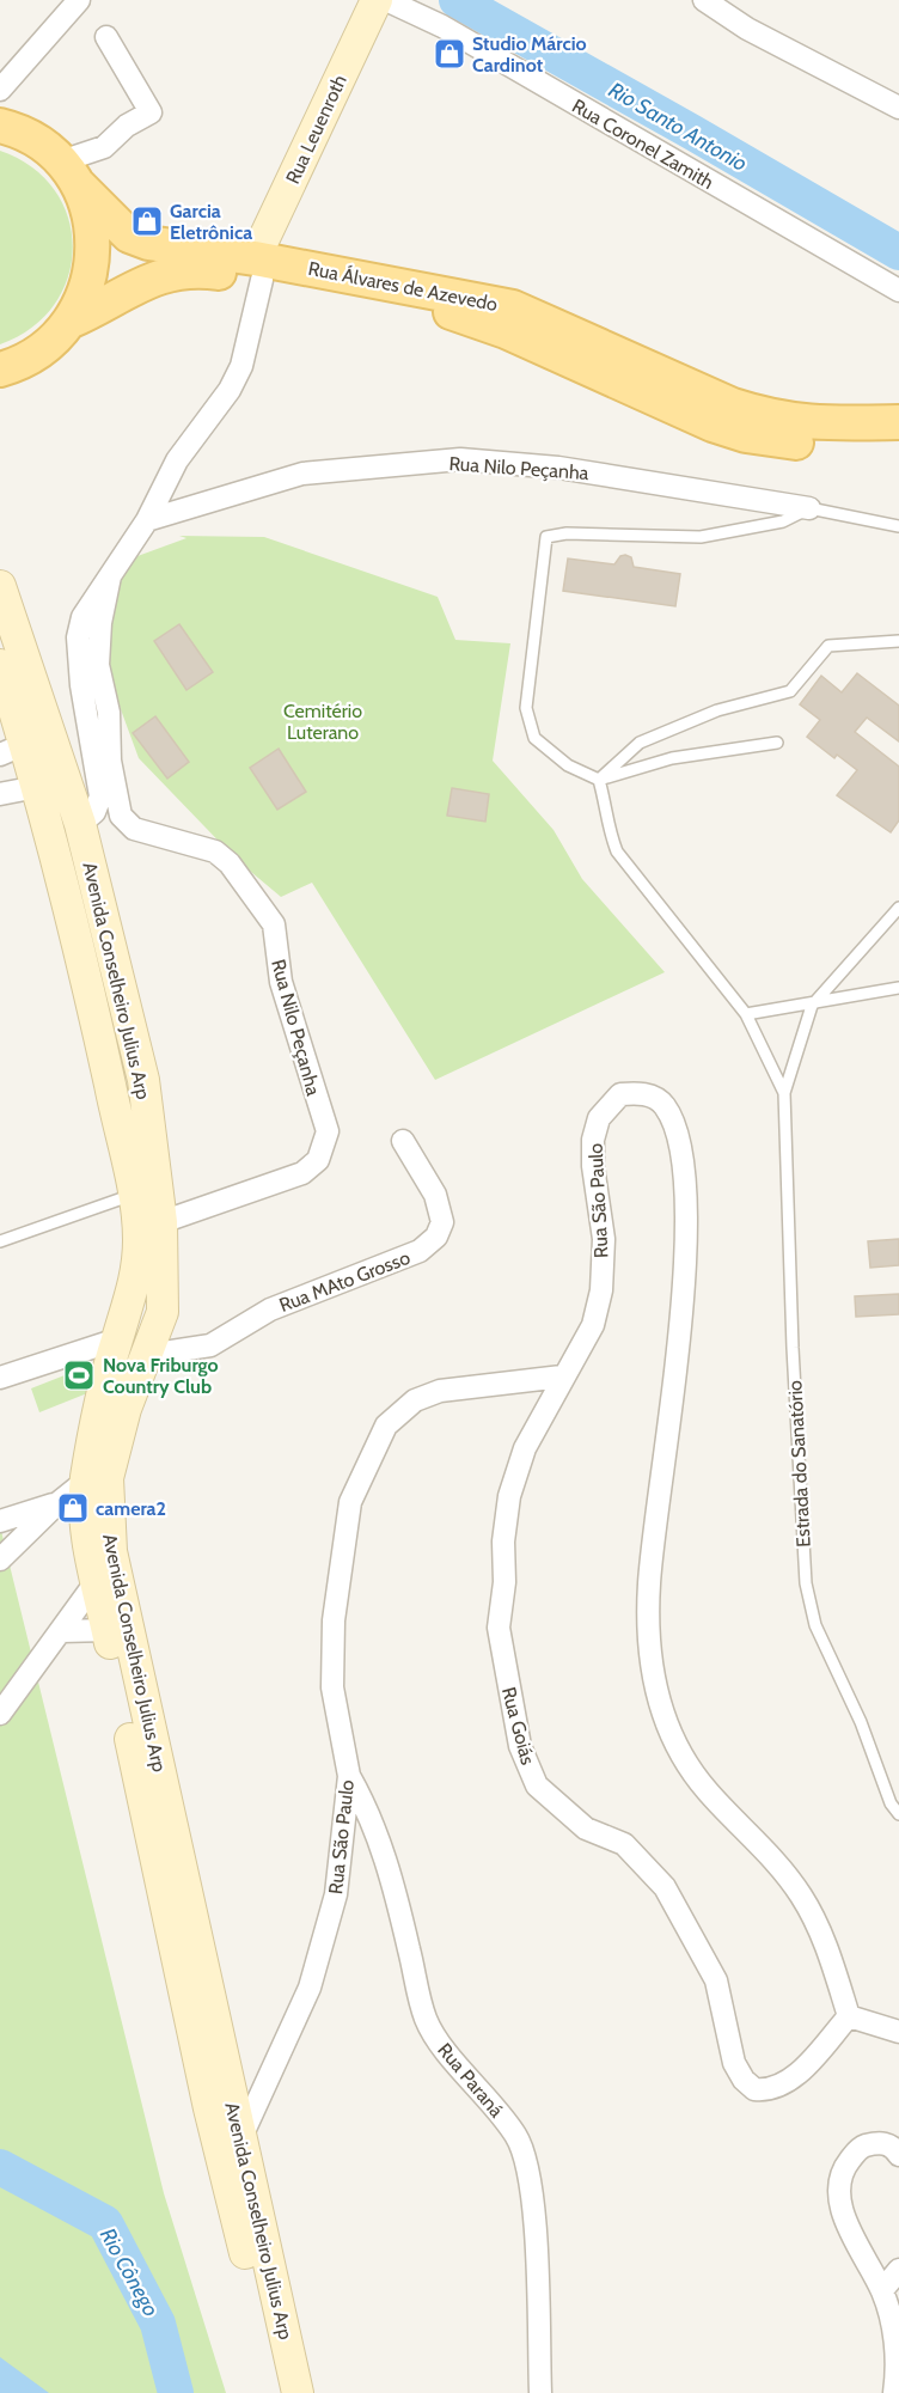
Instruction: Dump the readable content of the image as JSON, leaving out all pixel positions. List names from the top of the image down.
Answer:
{
  "streets": {
    "main road": ["Rua Leuenroth", "Rua Álvares de Azevedo", "Avenida Conselheiro Julius Arp"],
    "street": [
      "Rua Coronel Zamith",
      "Rua Nilo Peçanha",
      "Rua São Paulo",
      "Rua MAto Grosso",
      "Rua Goiás",
      "Rua Paraná"
    ],
    "lane": ["Estrada do Sanatório"]
  },
  "crossings": [
    ["Rua Leuenroth", "Rua Álvares de Azevedo"],
    ["Rua Leuenroth", "Rua Nilo Peçanha"],
    ["Rua Álvares de Azevedo", "Rua Nilo Peçanha"],
    ["Rua Nilo Peçanha", "Avenida Conselheiro Julius Arp"],
    ["Avenida Conselheiro Julius Arp", "Rua São Paulo"],
    ["Avenida Conselheiro Julius Arp", "Rua MAto Grosso"],
    ["Rua São Paulo", "Rua Goiás"],
    ["Rua São Paulo", "Rua Paraná"]
  ],
  "water": ["Rio Santo Antonio", "Rio Cônego"],
  "parks": ["Cemitério Luterano"],
  "places": {
    "shop": ["Studio Márcio Cardinot", "Garcia Eletrônica", "camera2"],
    "sports": ["Nova Friburgo Country Club"]
  }
}
